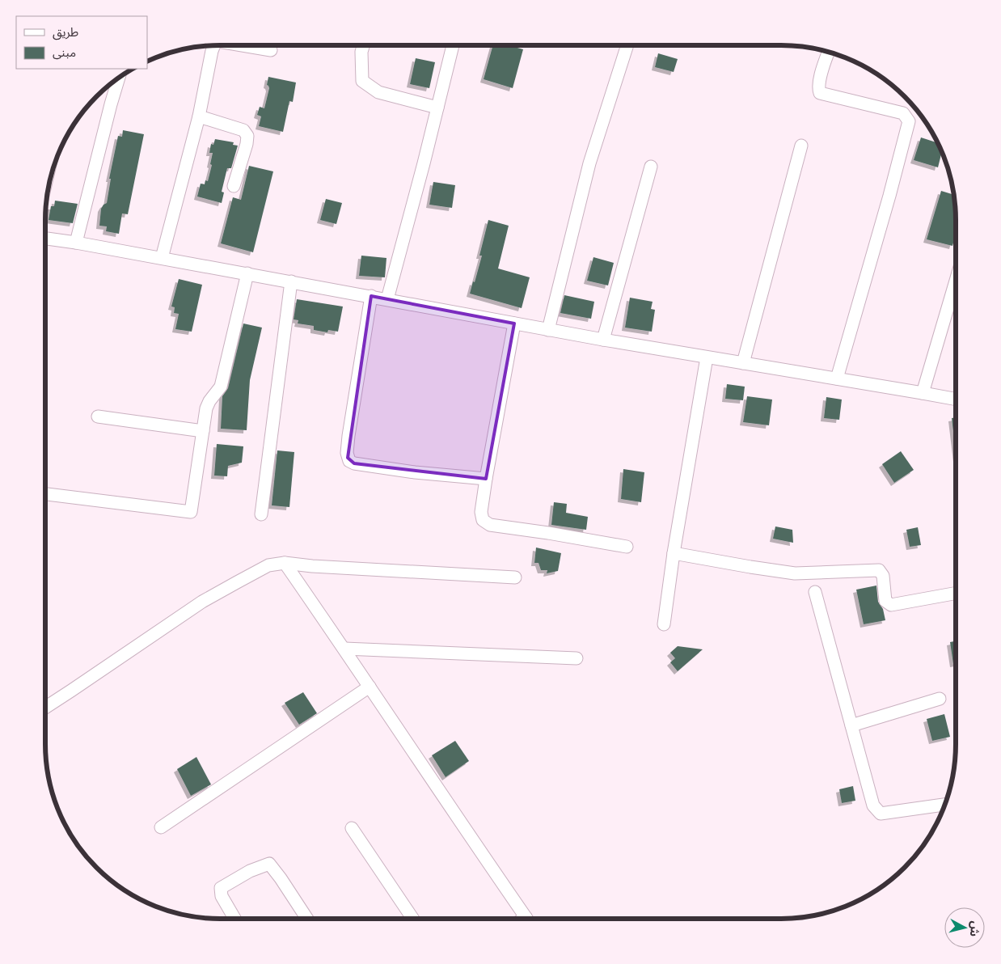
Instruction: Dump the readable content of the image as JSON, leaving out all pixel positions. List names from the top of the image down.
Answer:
{
  "legend": ["طريق", "مبنى"],
  "north": "right"
}
